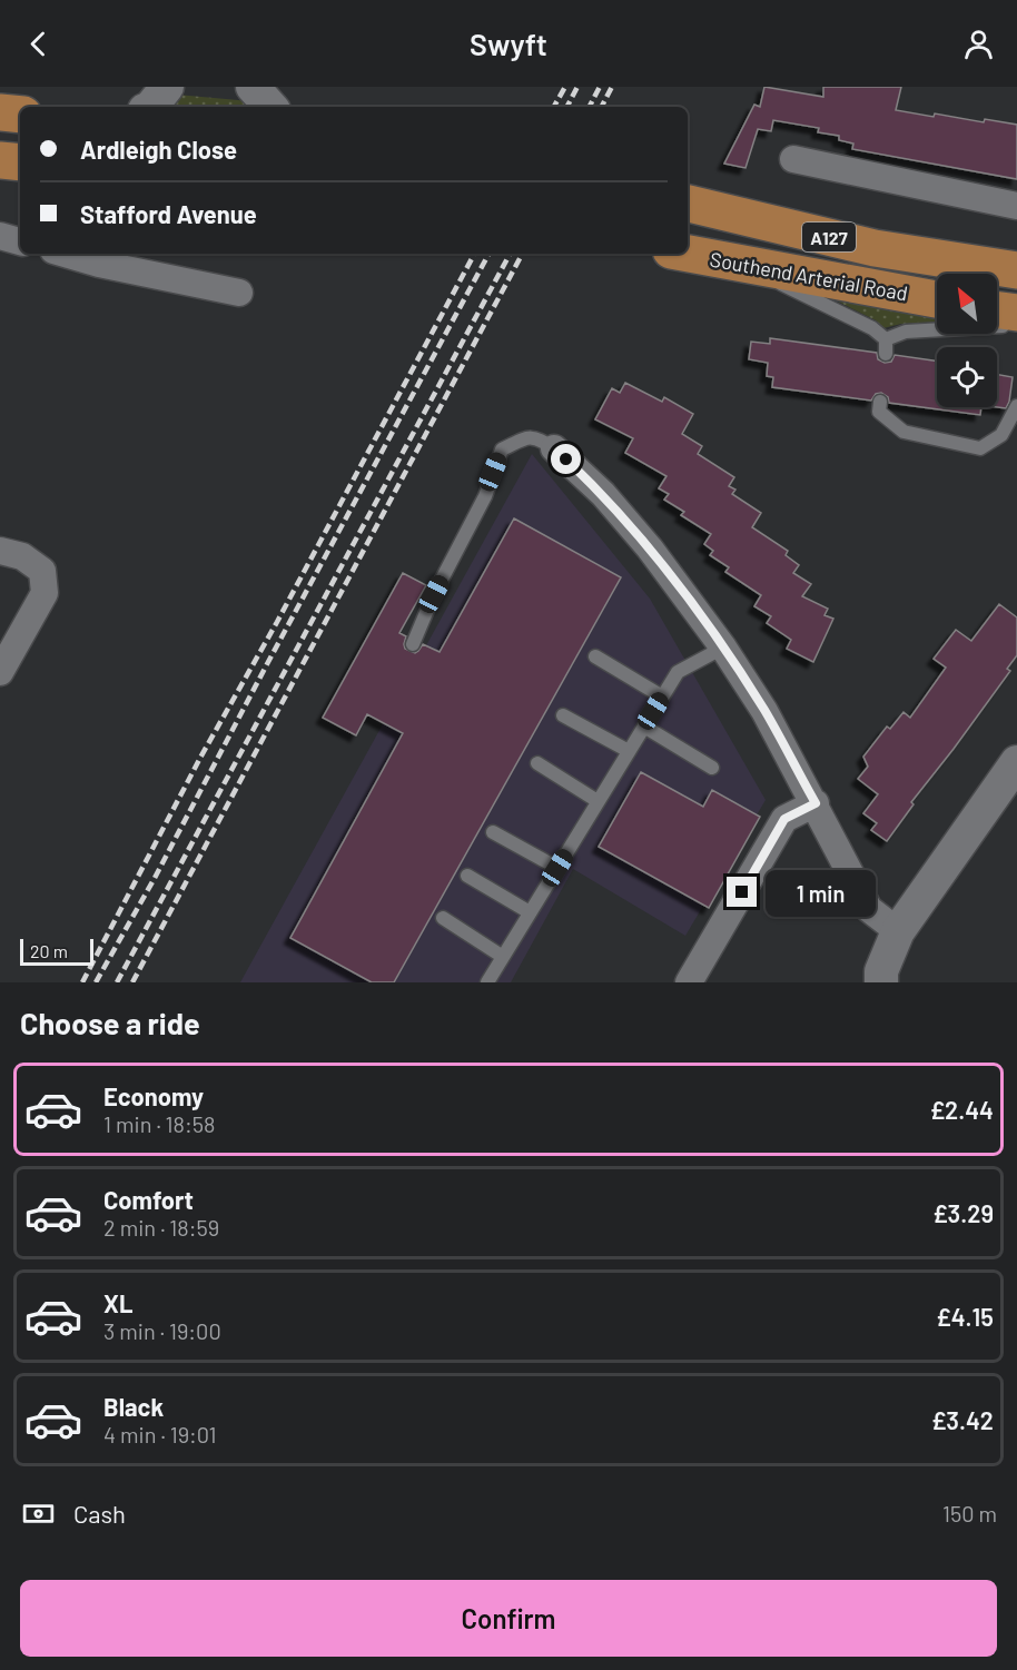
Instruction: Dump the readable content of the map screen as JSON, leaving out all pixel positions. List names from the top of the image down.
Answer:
{
  "streets": {
    "highway": ["A127", "Southend Arterial Road"]
  },
  "scale_bar": "20 m",
  "north": "top left",
  "page": {
    "header": "Swyft",
    "banner": ["Ardleigh Close", "Stafford Avenue"],
    "bubble": "1 min",
    "scale": "20 m",
    "heading": "Choose a ride",
    "list": [
      {
        "name": "Economy",
        "note": "1 min · 18:58",
        "value": "£2.44"
      },
      {
        "name": "Comfort",
        "note": "2 min · 18:59",
        "value": "£3.29"
      },
      {
        "name": "XL",
        "note": "3 min · 19:00",
        "value": "£4.15"
      },
      {
        "name": "Black",
        "note": "4 min · 19:01",
        "value": "£3.42"
      }
    ],
    "pay": ["Cash", "150 m"],
    "buttons": "Confirm"
  }
}
